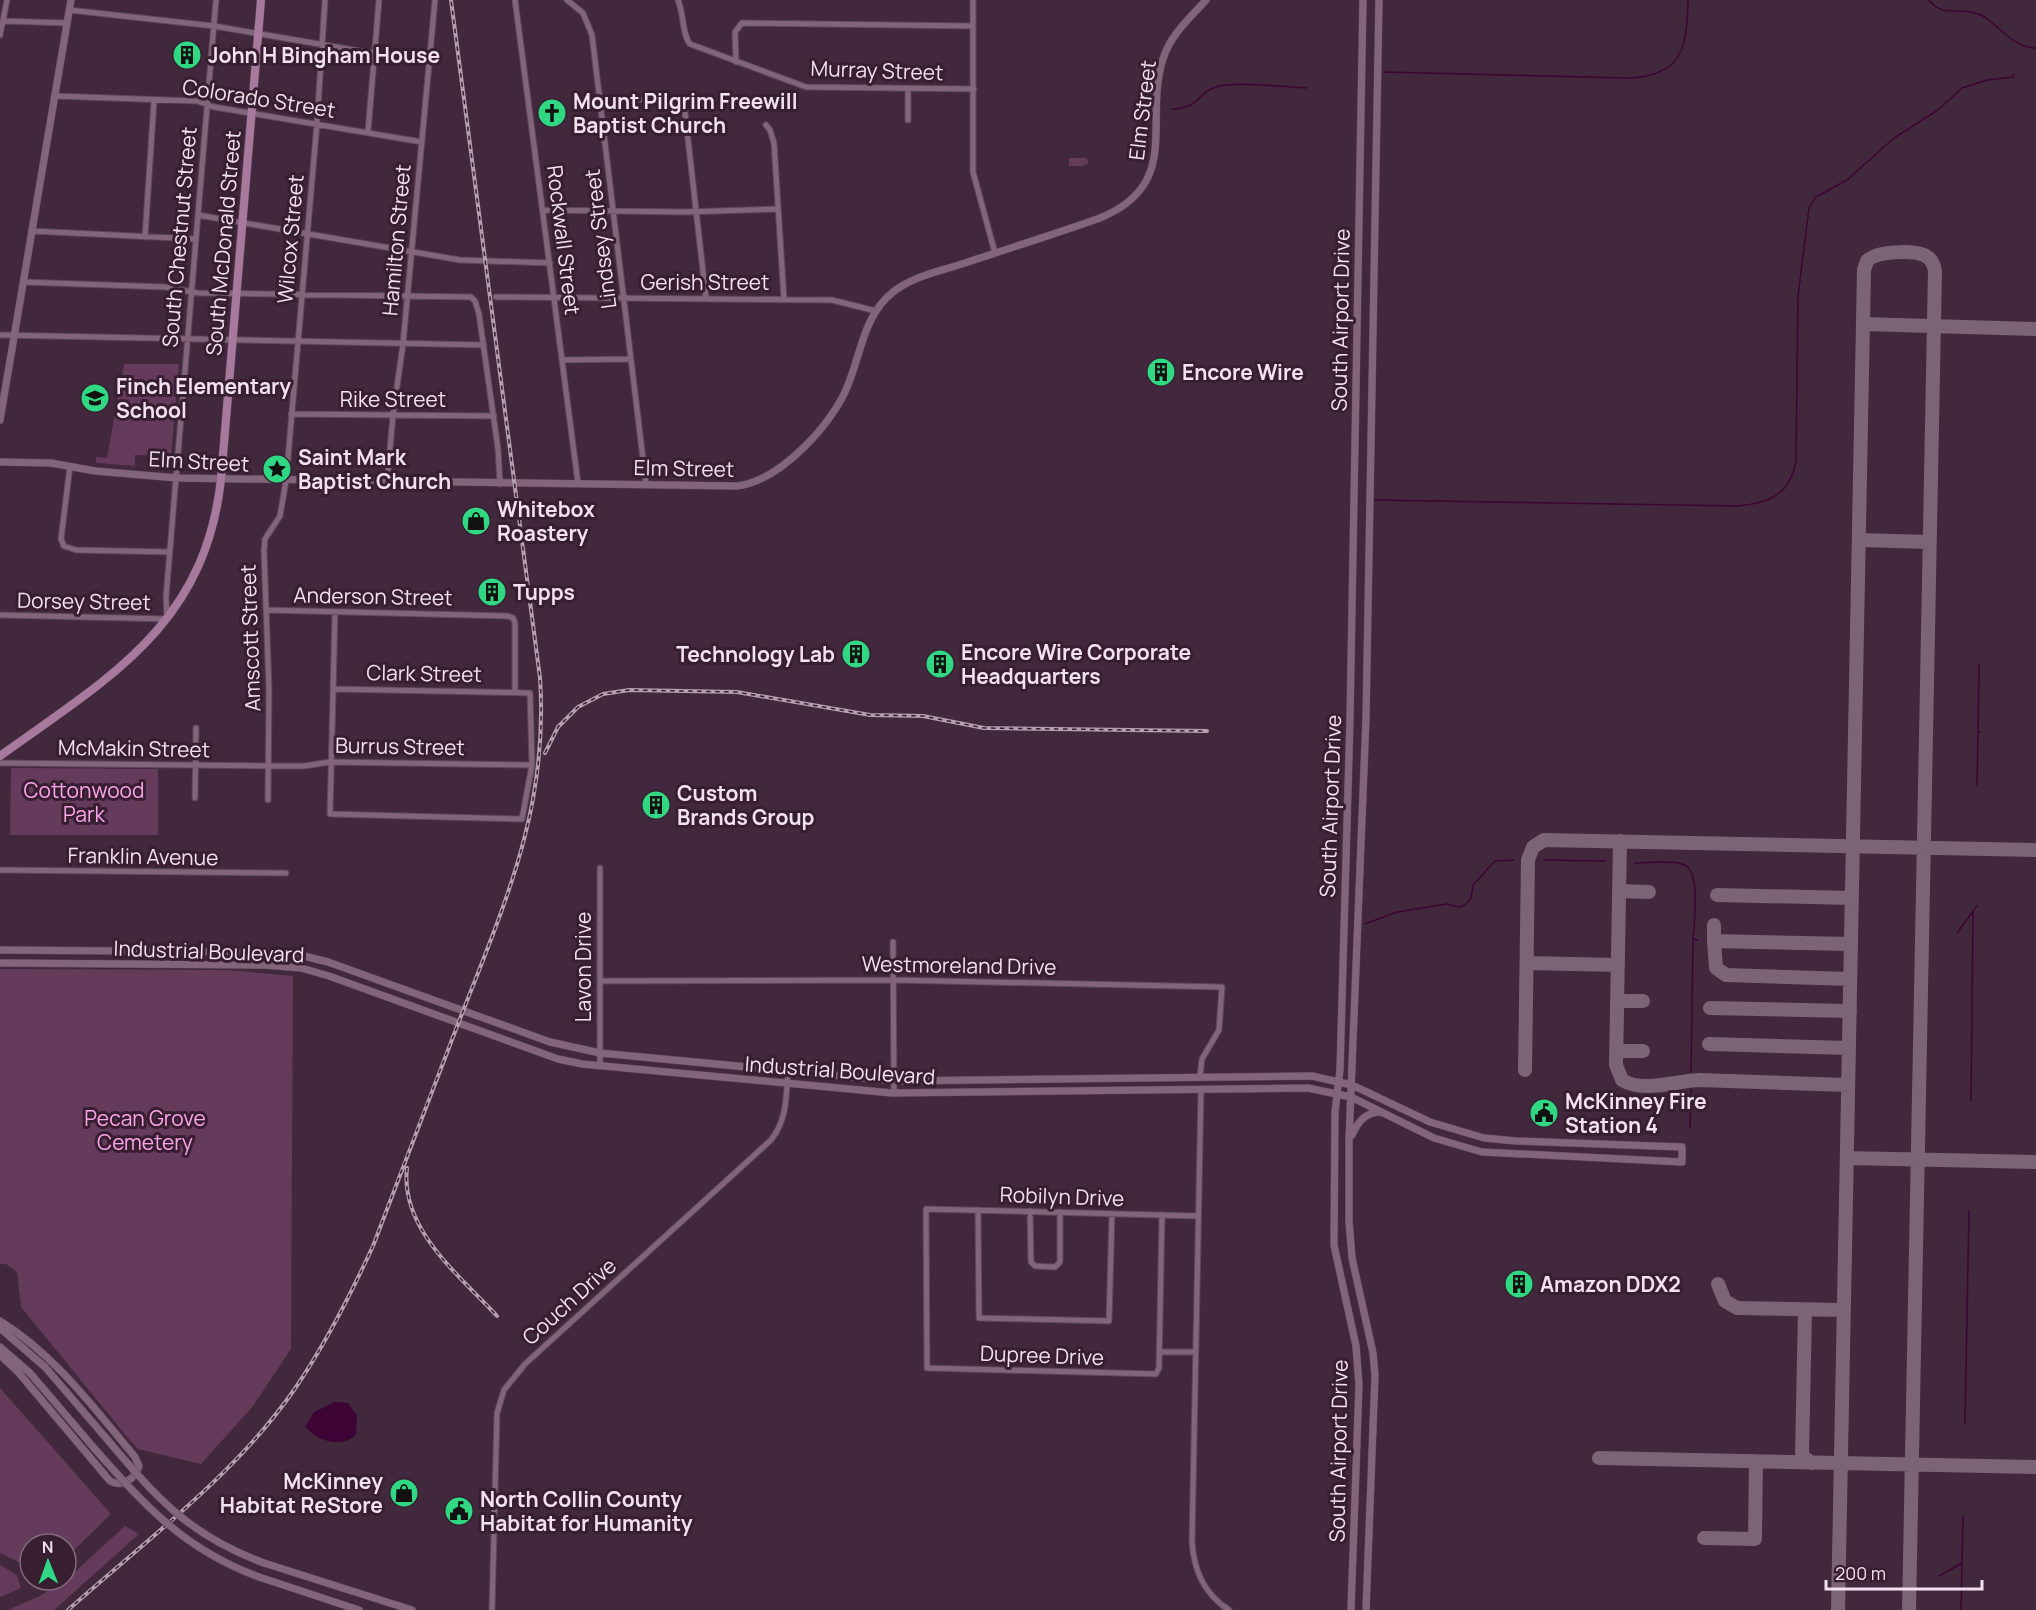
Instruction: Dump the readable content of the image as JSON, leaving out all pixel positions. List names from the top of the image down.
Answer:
{
  "streets": {
    "main road": [
      "Elm Street",
      "South McDonald Street",
      "South Airport Drive",
      "Industrial Boulevard"
    ],
    "street": [
      "Murray Street",
      "Colorado Street",
      "South Chestnut Street",
      "Wilcox Street",
      "Lindsey Street",
      "Hamilton Street",
      "Rockwall Street",
      "Gerish Street",
      "Rike Street",
      "Anderson Street",
      "Dorsey Street",
      "Amscott Street",
      "Clark Street",
      "Burrus Street",
      "McMakin Street",
      "Franklin Avenue",
      "Westmoreland Drive",
      "Lavon Drive",
      "Robilyn Drive",
      "Couch Drive",
      "Dupree Drive"
    ]
  },
  "crossings": [
    ["Colorado Street", "South Chestnut Street"],
    ["Colorado Street", "Wilcox Street"],
    ["Colorado Street", "Hamilton Street"],
    ["Colorado Street", "South McDonald Street"],
    ["Elm Street", "South Chestnut Street"],
    ["Elm Street", "Wilcox Street"],
    ["Elm Street", "Lindsey Street"],
    ["Elm Street", "Hamilton Street"],
    ["Elm Street", "Rockwall Street"],
    ["Elm Street", "South McDonald Street"],
    ["Elm Street", "Gerish Street"],
    ["Elm Street", "Amscott Street"],
    ["South Chestnut Street", "South McDonald Street"],
    ["South Chestnut Street", "Dorsey Street"],
    ["Wilcox Street", "Rike Street"],
    ["Wilcox Street", "Amscott Street"],
    ["Lindsey Street", "Gerish Street"],
    ["Hamilton Street", "Rike Street"],
    ["Rockwall Street", "Gerish Street"],
    ["South McDonald Street", "Dorsey Street"],
    ["South Airport Drive", "Industrial Boulevard"],
    ["Anderson Street", "Amscott Street"],
    ["Anderson Street", "Clark Street"],
    ["Amscott Street", "Burrus Street"],
    ["Amscott Street", "McMakin Street"],
    ["Burrus Street", "McMakin Street"],
    ["Industrial Boulevard", "Westmoreland Drive"],
    ["Industrial Boulevard", "Lavon Drive"],
    ["Industrial Boulevard", "Couch Drive"],
    ["Westmoreland Drive", "Lavon Drive"],
    ["Robilyn Drive", "Dupree Drive"]
  ],
  "parks": ["Cottonwood Park", "Pecan Grove Cemetery"],
  "places": {
    "building": [
      "John H Bingham House",
      "Encore Wire",
      "Tupps",
      "Technology Lab",
      "Encore Wire Corporate Headquarters",
      "Custom Brands Group",
      "Amazon DDX2"
    ],
    "church": ["Mount Pilgrim Freewill Baptist Church"],
    "school or university": ["Finch Elementary School"],
    "place": ["Saint Mark Baptist Church"],
    "shop": ["Whitebox Roastery", "McKinney Habitat ReStore"],
    "public building": ["McKinney Fire Station 4", "North Collin County Habitat for Humanity"]
  },
  "scale_bar": "200 m",
  "north": "top"
}
